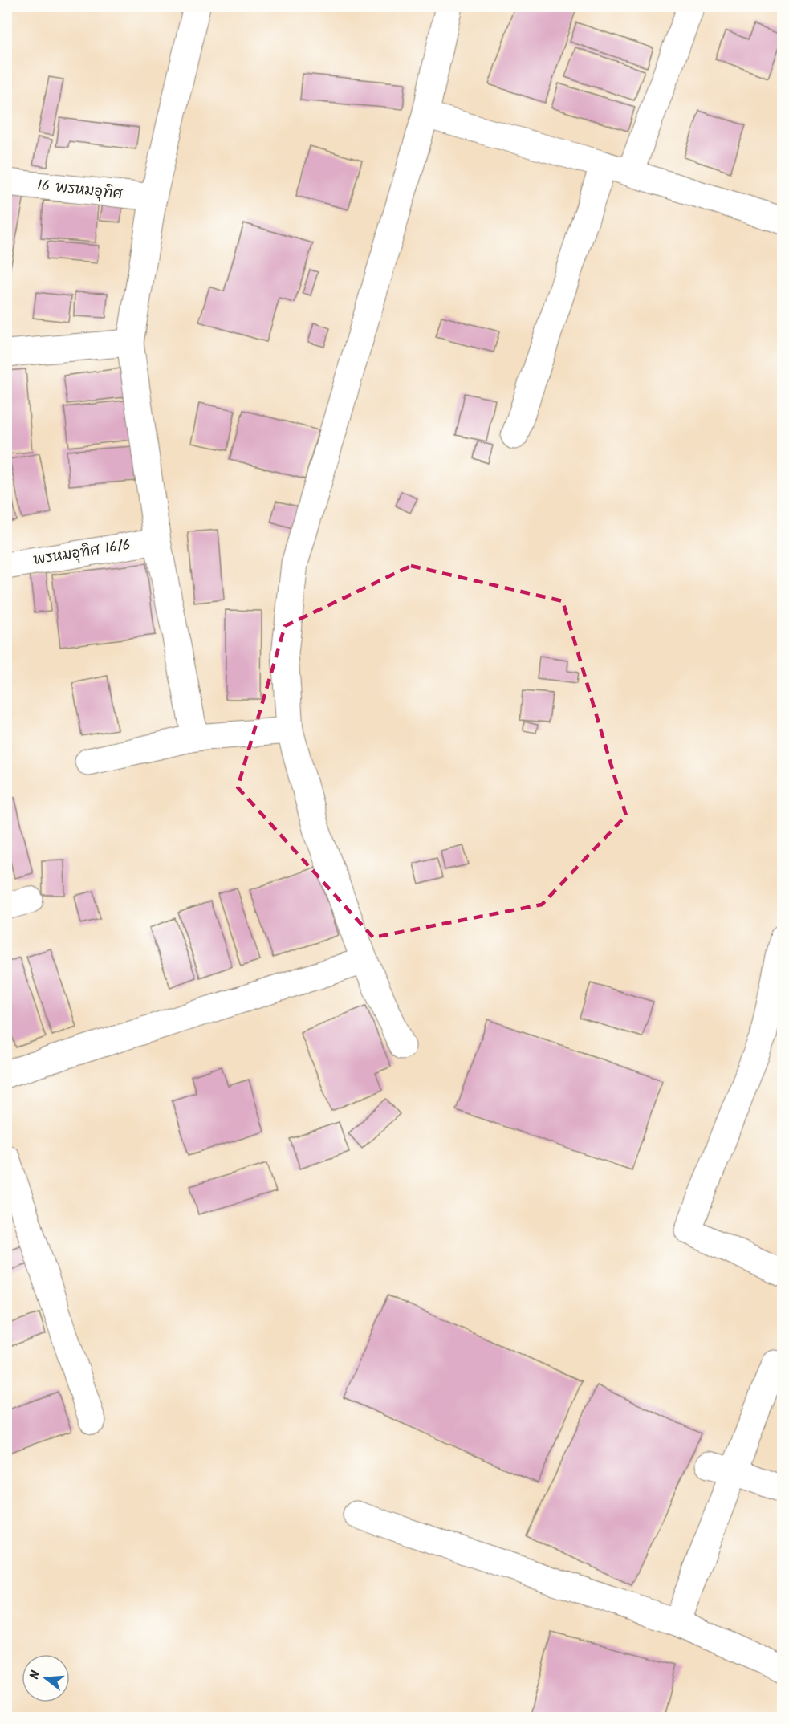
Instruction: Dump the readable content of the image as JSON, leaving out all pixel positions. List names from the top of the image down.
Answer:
{
  "streets": {
    "street": ["16 พรหมอุทิศ", "พรหมอุทิศ 16/6"]
  },
  "north": "left"
}
